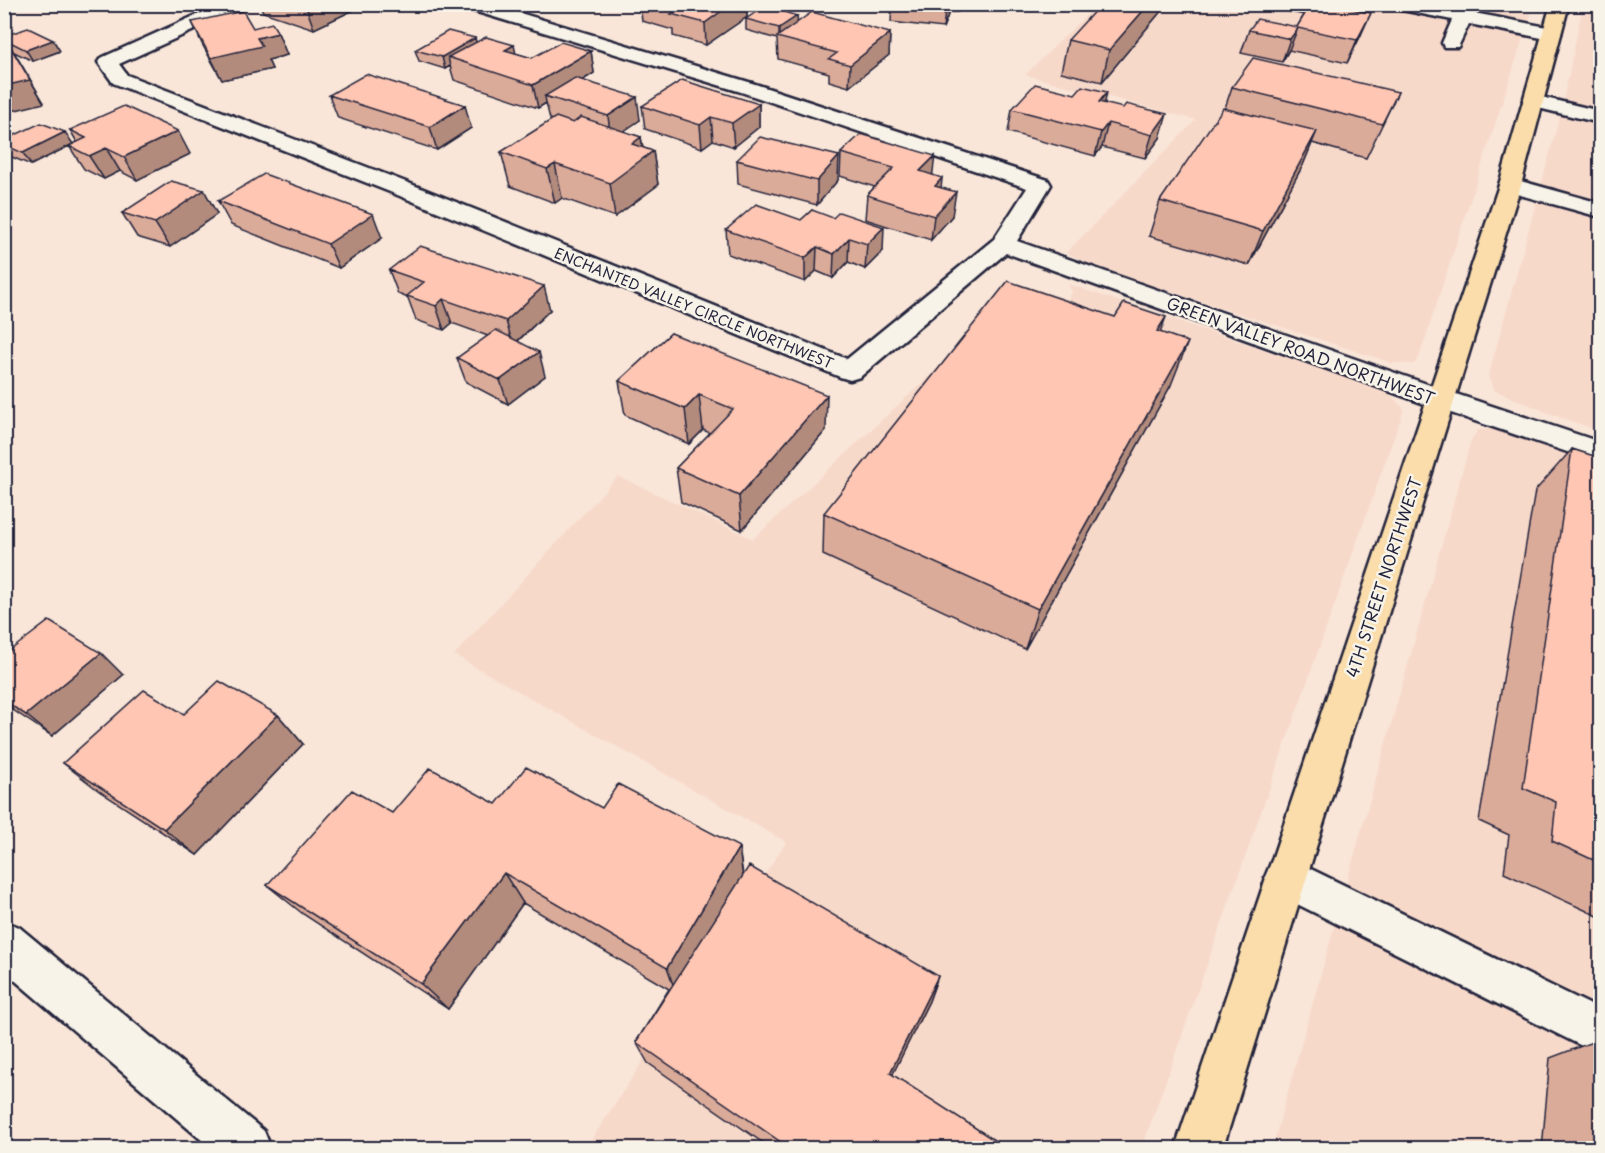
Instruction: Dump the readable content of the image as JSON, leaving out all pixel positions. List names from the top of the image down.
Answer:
{
  "streets": {
    "main road": ["4TH STREET NORTHWEST"],
    "street": ["ENCHANTED VALLEY CIRCLE NORTHWEST", "GREEN VALLEY ROAD NORTHWEST"]
  },
  "crossings": [
    ["ENCHANTED VALLEY CIRCLE NORTHWEST", "GREEN VALLEY ROAD NORTHWEST"],
    ["GREEN VALLEY ROAD NORTHWEST", "4TH STREET NORTHWEST"]
  ]
}
